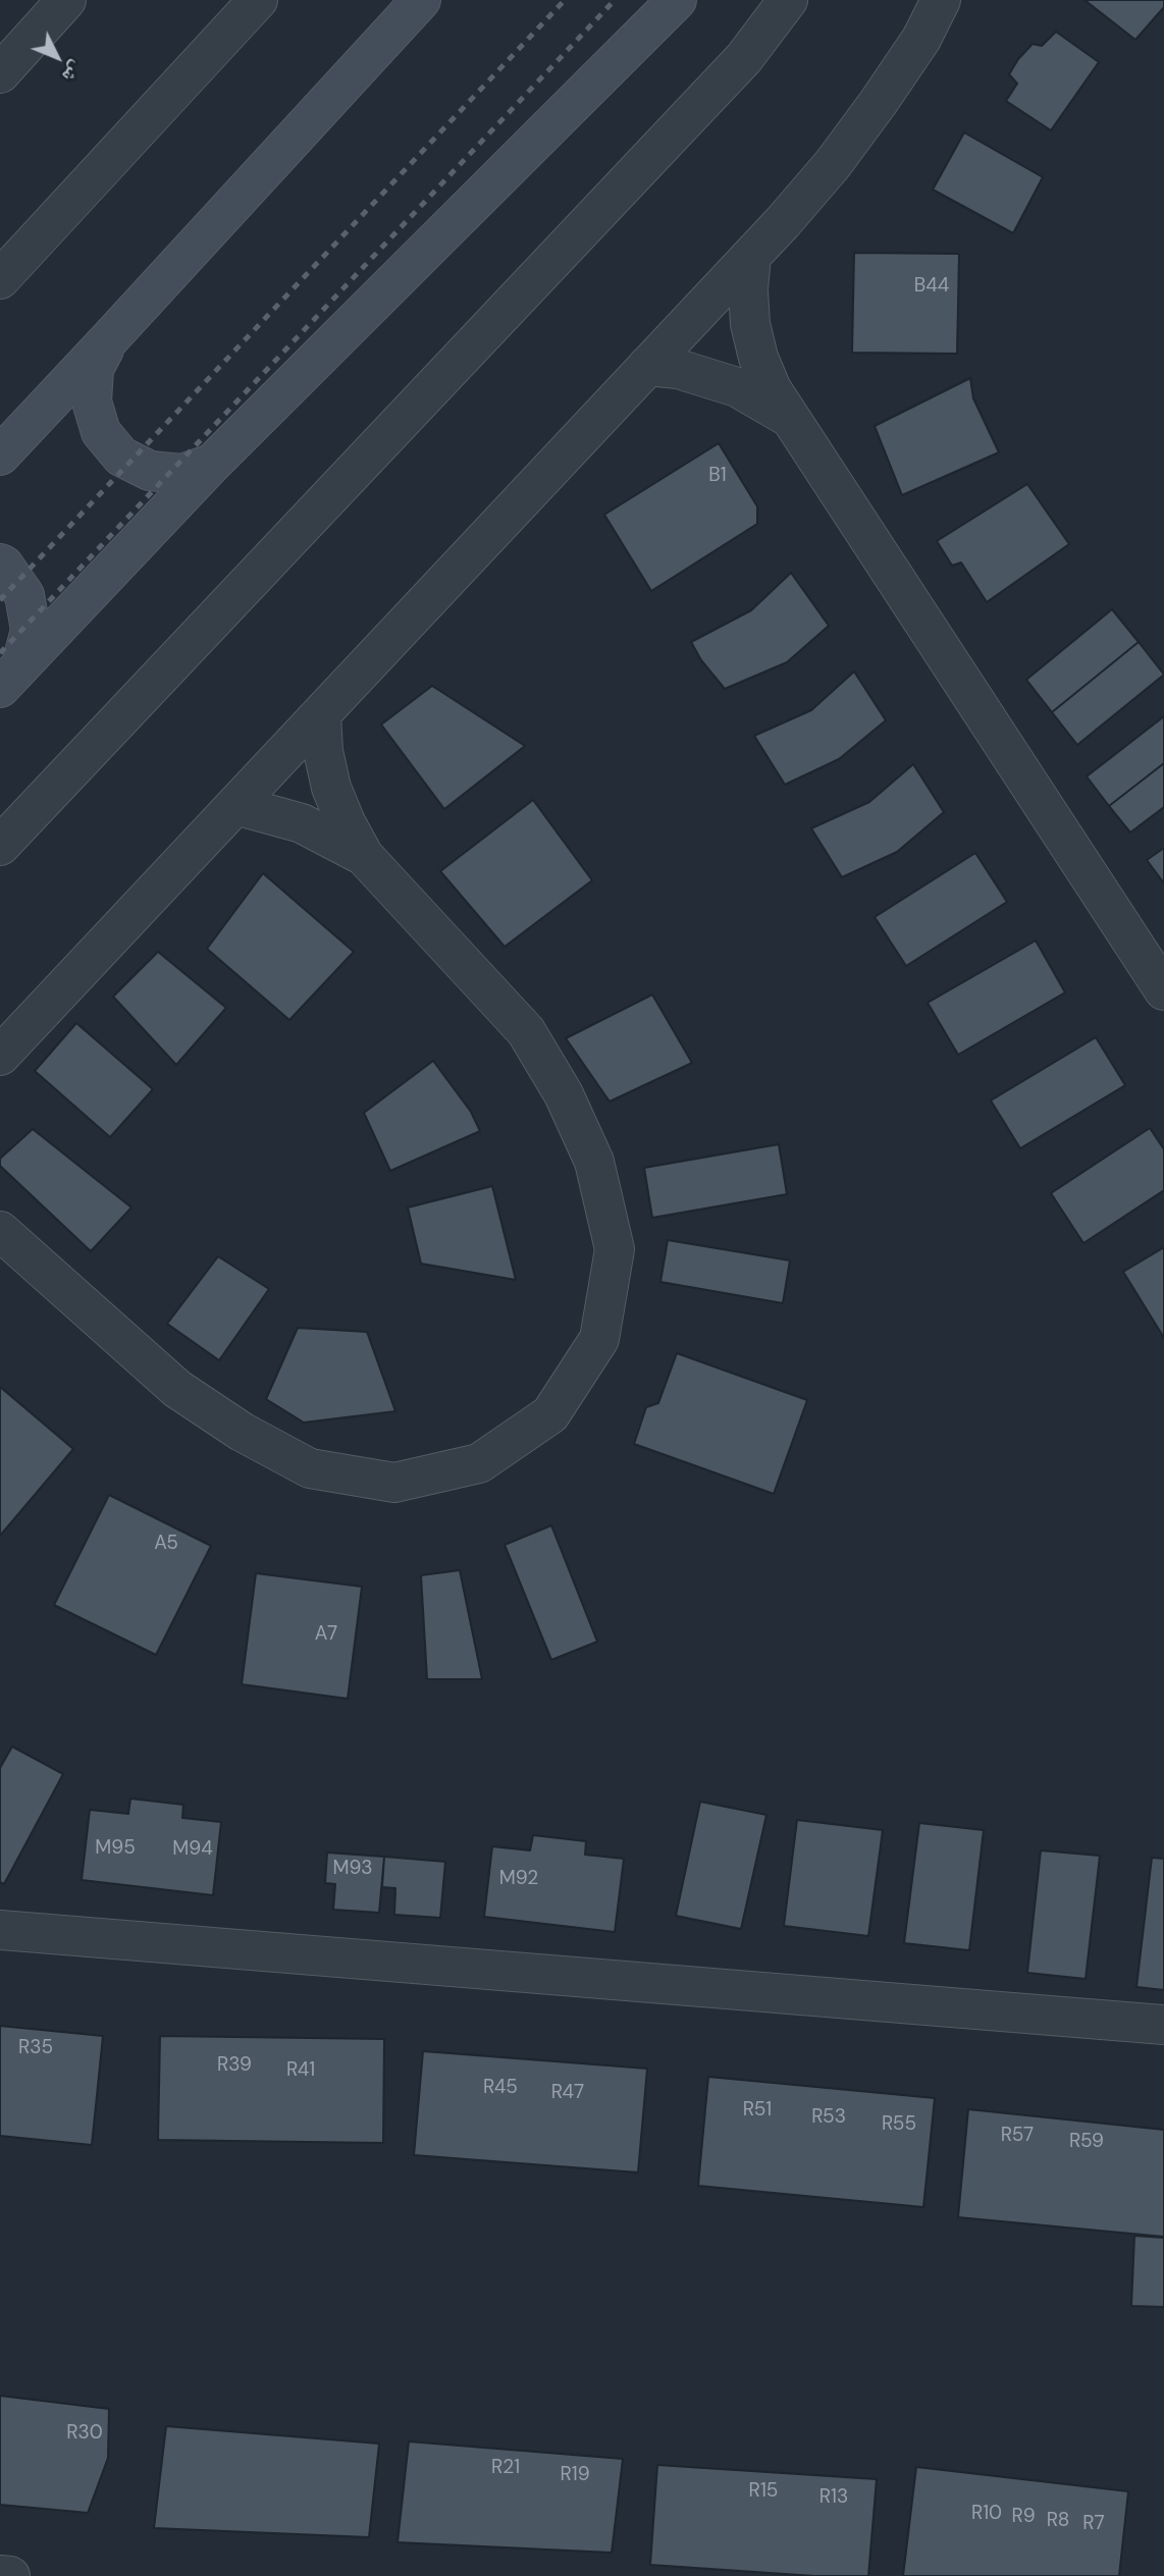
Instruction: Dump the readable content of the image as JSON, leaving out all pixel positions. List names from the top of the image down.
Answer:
{
  "house_numbers": [
    "B44",
    "B1",
    "A5",
    "A7",
    "M95",
    "M94",
    "M93",
    "M92",
    "R35",
    "R39",
    "R41",
    "R45",
    "R47",
    "R51",
    "R53",
    "R55",
    "R57",
    "R59",
    "R30",
    "R21",
    "R19",
    "R15",
    "R13",
    "R10",
    "R9",
    "R8",
    "R7"
  ],
  "north": "bottom right"
}
